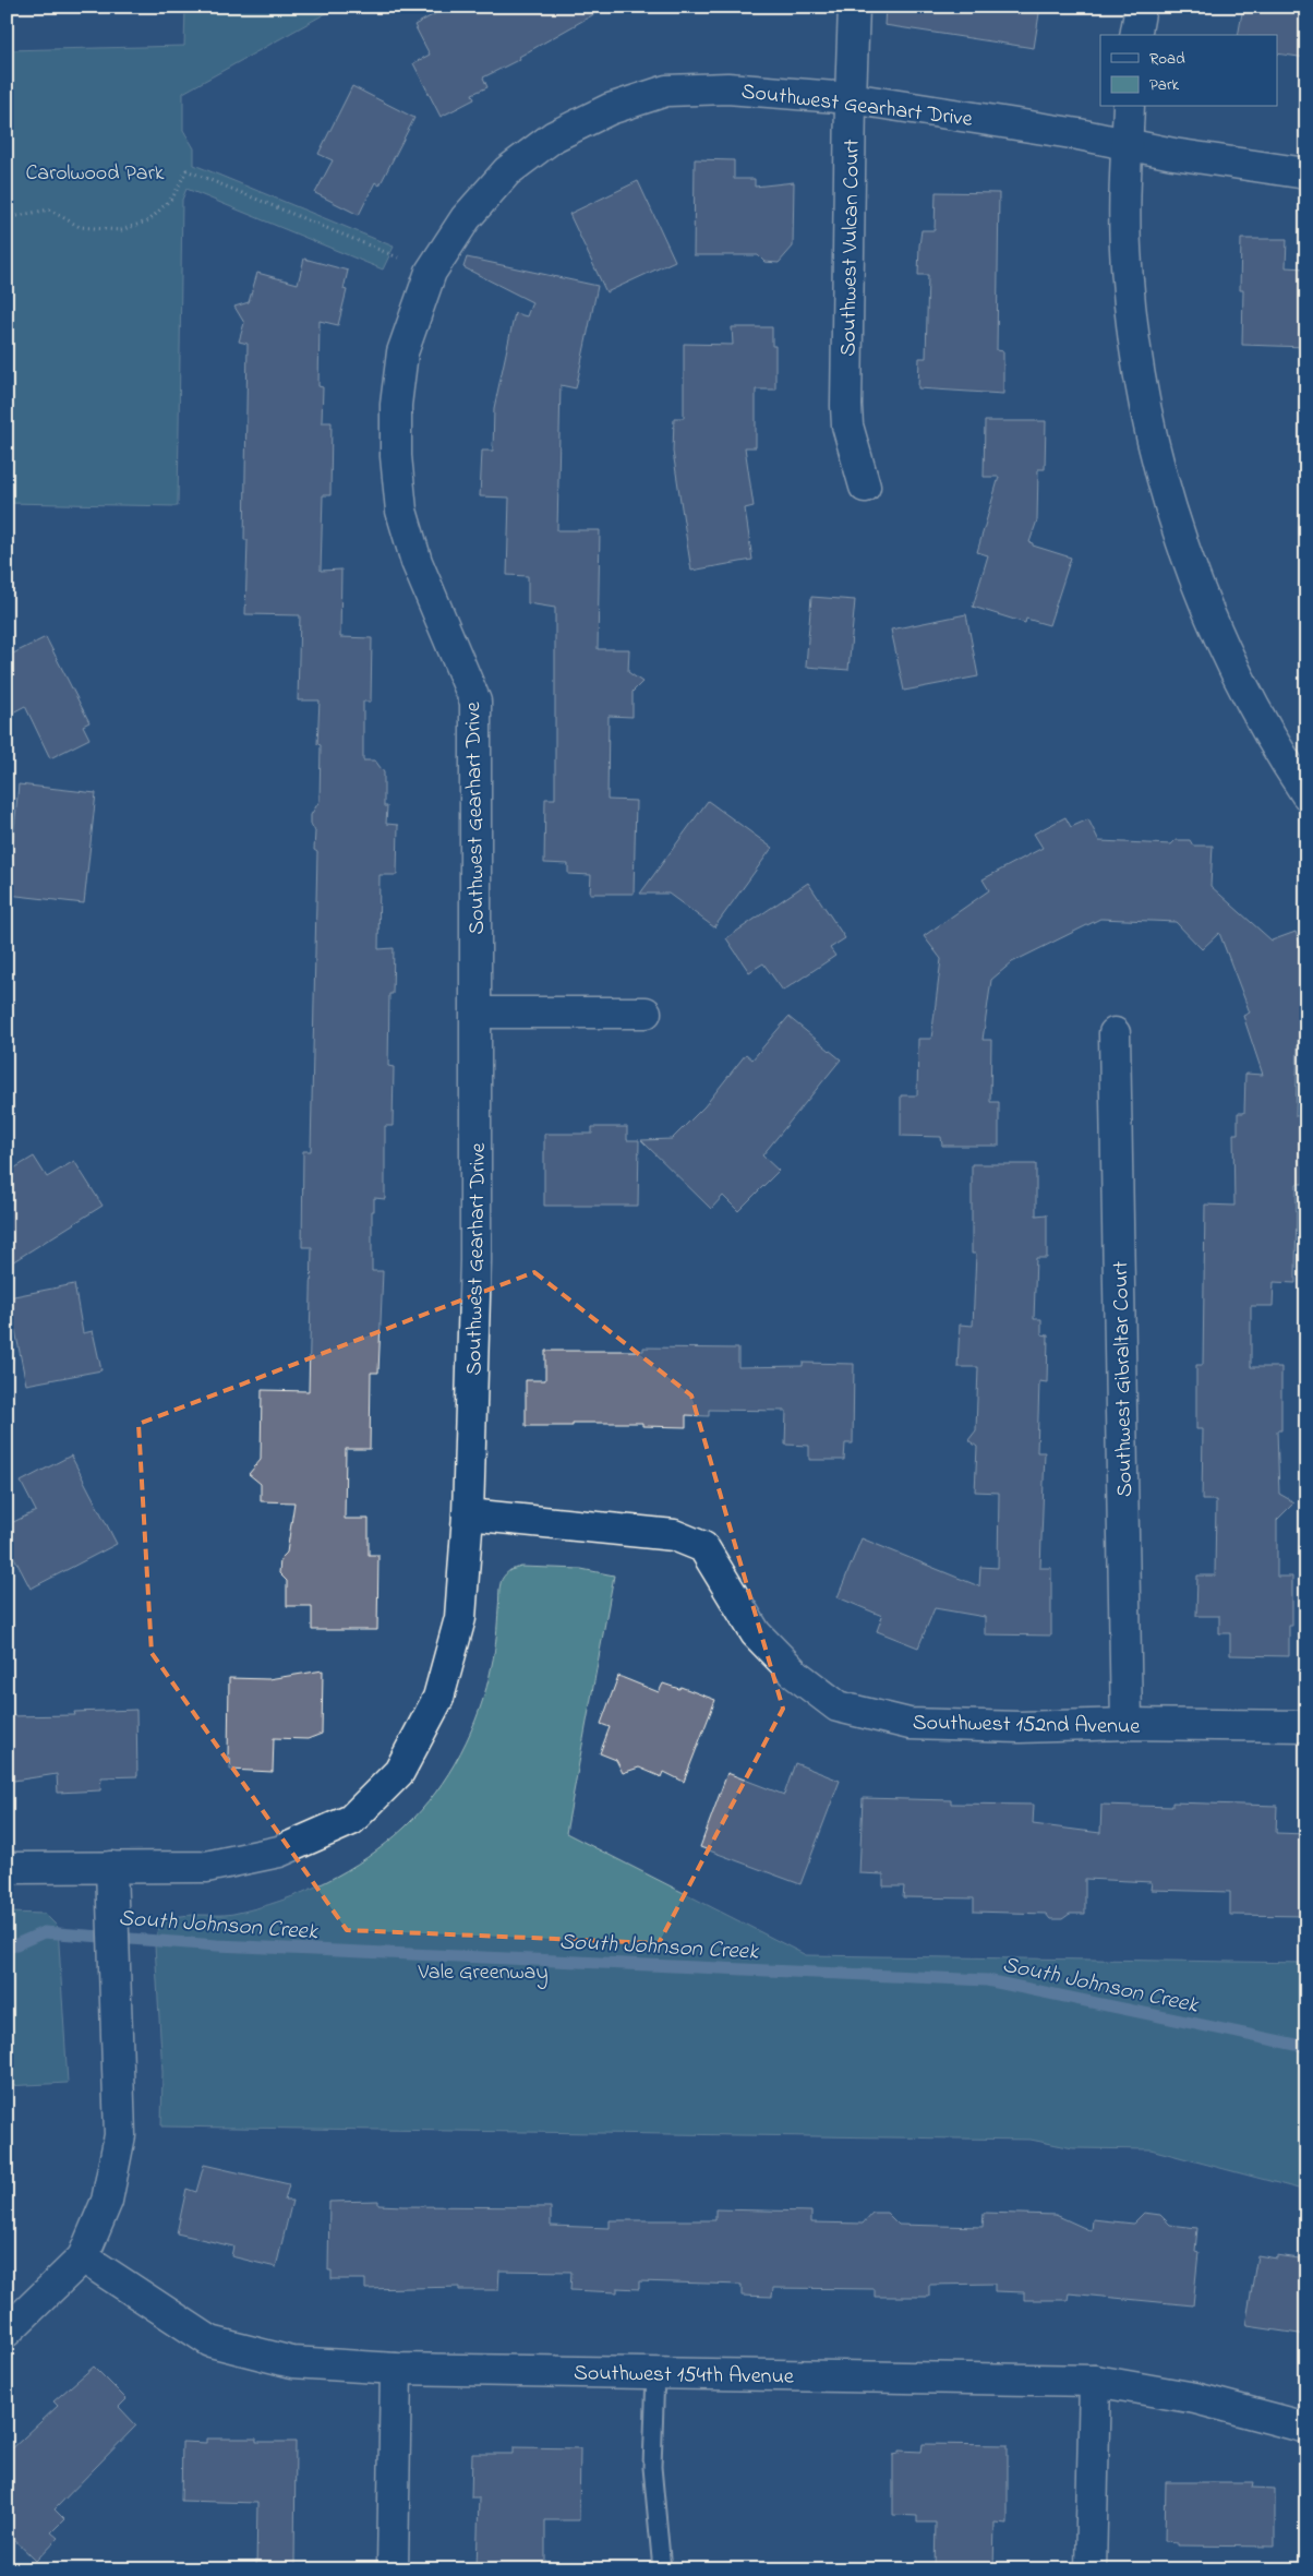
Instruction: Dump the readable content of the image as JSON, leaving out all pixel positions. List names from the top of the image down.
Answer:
{
  "streets": {
    "street": [
      "Southwest Gearhart Drive",
      "Southwest Vulcan Court",
      "Southwest Gibraltar Court",
      "Southwest 152nd Avenue",
      "Southwest 154th Avenue"
    ]
  },
  "crossings": [
    ["Southwest Gearhart Drive", "Southwest Vulcan Court"],
    ["Southwest Gearhart Drive", "Southwest 152nd Avenue"],
    ["Southwest Gibraltar Court", "Southwest 152nd Avenue"]
  ],
  "water": ["South Johnson Creek"],
  "parks": ["Carolwood Park", "Vale Greenway"],
  "legend": ["Road", "Park"]
}
